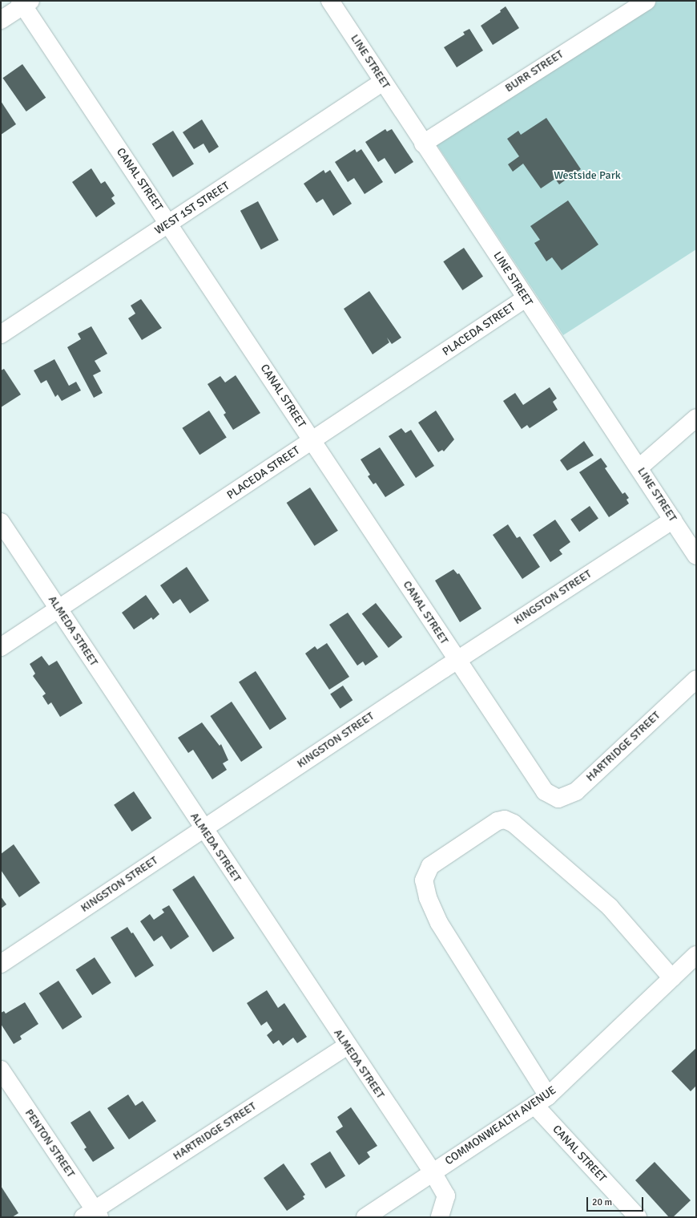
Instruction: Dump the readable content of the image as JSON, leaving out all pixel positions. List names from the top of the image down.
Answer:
{
  "streets": {
    "street": [
      "LINE STREET",
      "BURR STREET",
      "CANAL STREET",
      "WEST 1ST STREET",
      "PLACEDA STREET",
      "KINGSTON STREET",
      "ALMEDA STREET",
      "HARTRIDGE STREET",
      "COMMONWEALTH AVENUE",
      "PENTON STREET"
    ]
  },
  "crossings": [
    ["LINE STREET", "BURR STREET"],
    ["LINE STREET", "WEST 1ST STREET"],
    ["LINE STREET", "PLACEDA STREET"],
    ["LINE STREET", "KINGSTON STREET"],
    ["CANAL STREET", "WEST 1ST STREET"],
    ["CANAL STREET", "PLACEDA STREET"],
    ["CANAL STREET", "KINGSTON STREET"],
    ["CANAL STREET", "HARTRIDGE STREET"],
    ["CANAL STREET", "COMMONWEALTH AVENUE"],
    ["PLACEDA STREET", "ALMEDA STREET"],
    ["KINGSTON STREET", "ALMEDA STREET"],
    ["ALMEDA STREET", "HARTRIDGE STREET"],
    ["ALMEDA STREET", "COMMONWEALTH AVENUE"],
    ["HARTRIDGE STREET", "PENTON STREET"]
  ],
  "parks": ["Westside Park"],
  "scale_bar": "20 m"
}
